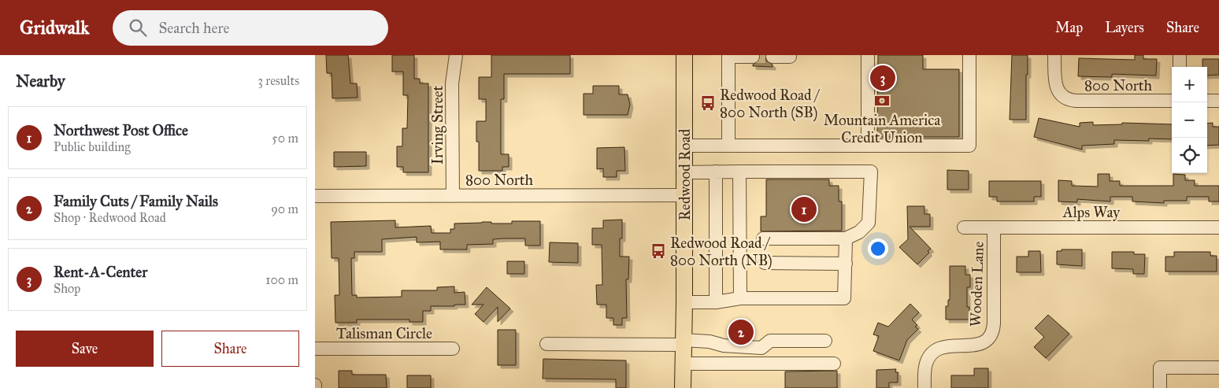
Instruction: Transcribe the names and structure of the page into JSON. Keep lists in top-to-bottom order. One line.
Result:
{"streets":{"main road":["Redwood Road"],"street":["800 North","Irving Street","Alps Way","Wooden Lane","Talisman Circle"]},"crossings":[["800 North","Irving Street"],["800 North","Redwood Road"],["Alps Way","Wooden Lane"]],"places":{"bank":["Mountain America Credit Union"],"bus stop":["Redwood Road / 800 North (SB)","Redwood Road / 800 North (NB)"]},"page":{"header":"Gridwalk","search":"Search here","nav":["Map","Layers","Share"],"heading":["Nearby","3 results"],"pins":["3","1","2"],"map_buttons":["+","−"],"list":[{"mark":"1","name":"Northwest Post Office","note":"Public building","value":"50 m"},{"mark":"2","name":"Family Cuts / Family Nails","note":"Shop · Redwood Road","value":"90 m"},{"mark":"3","name":"Rent-A-Center","note":"Shop","value":"100 m"}],"buttons":["Save","Share"]}}
